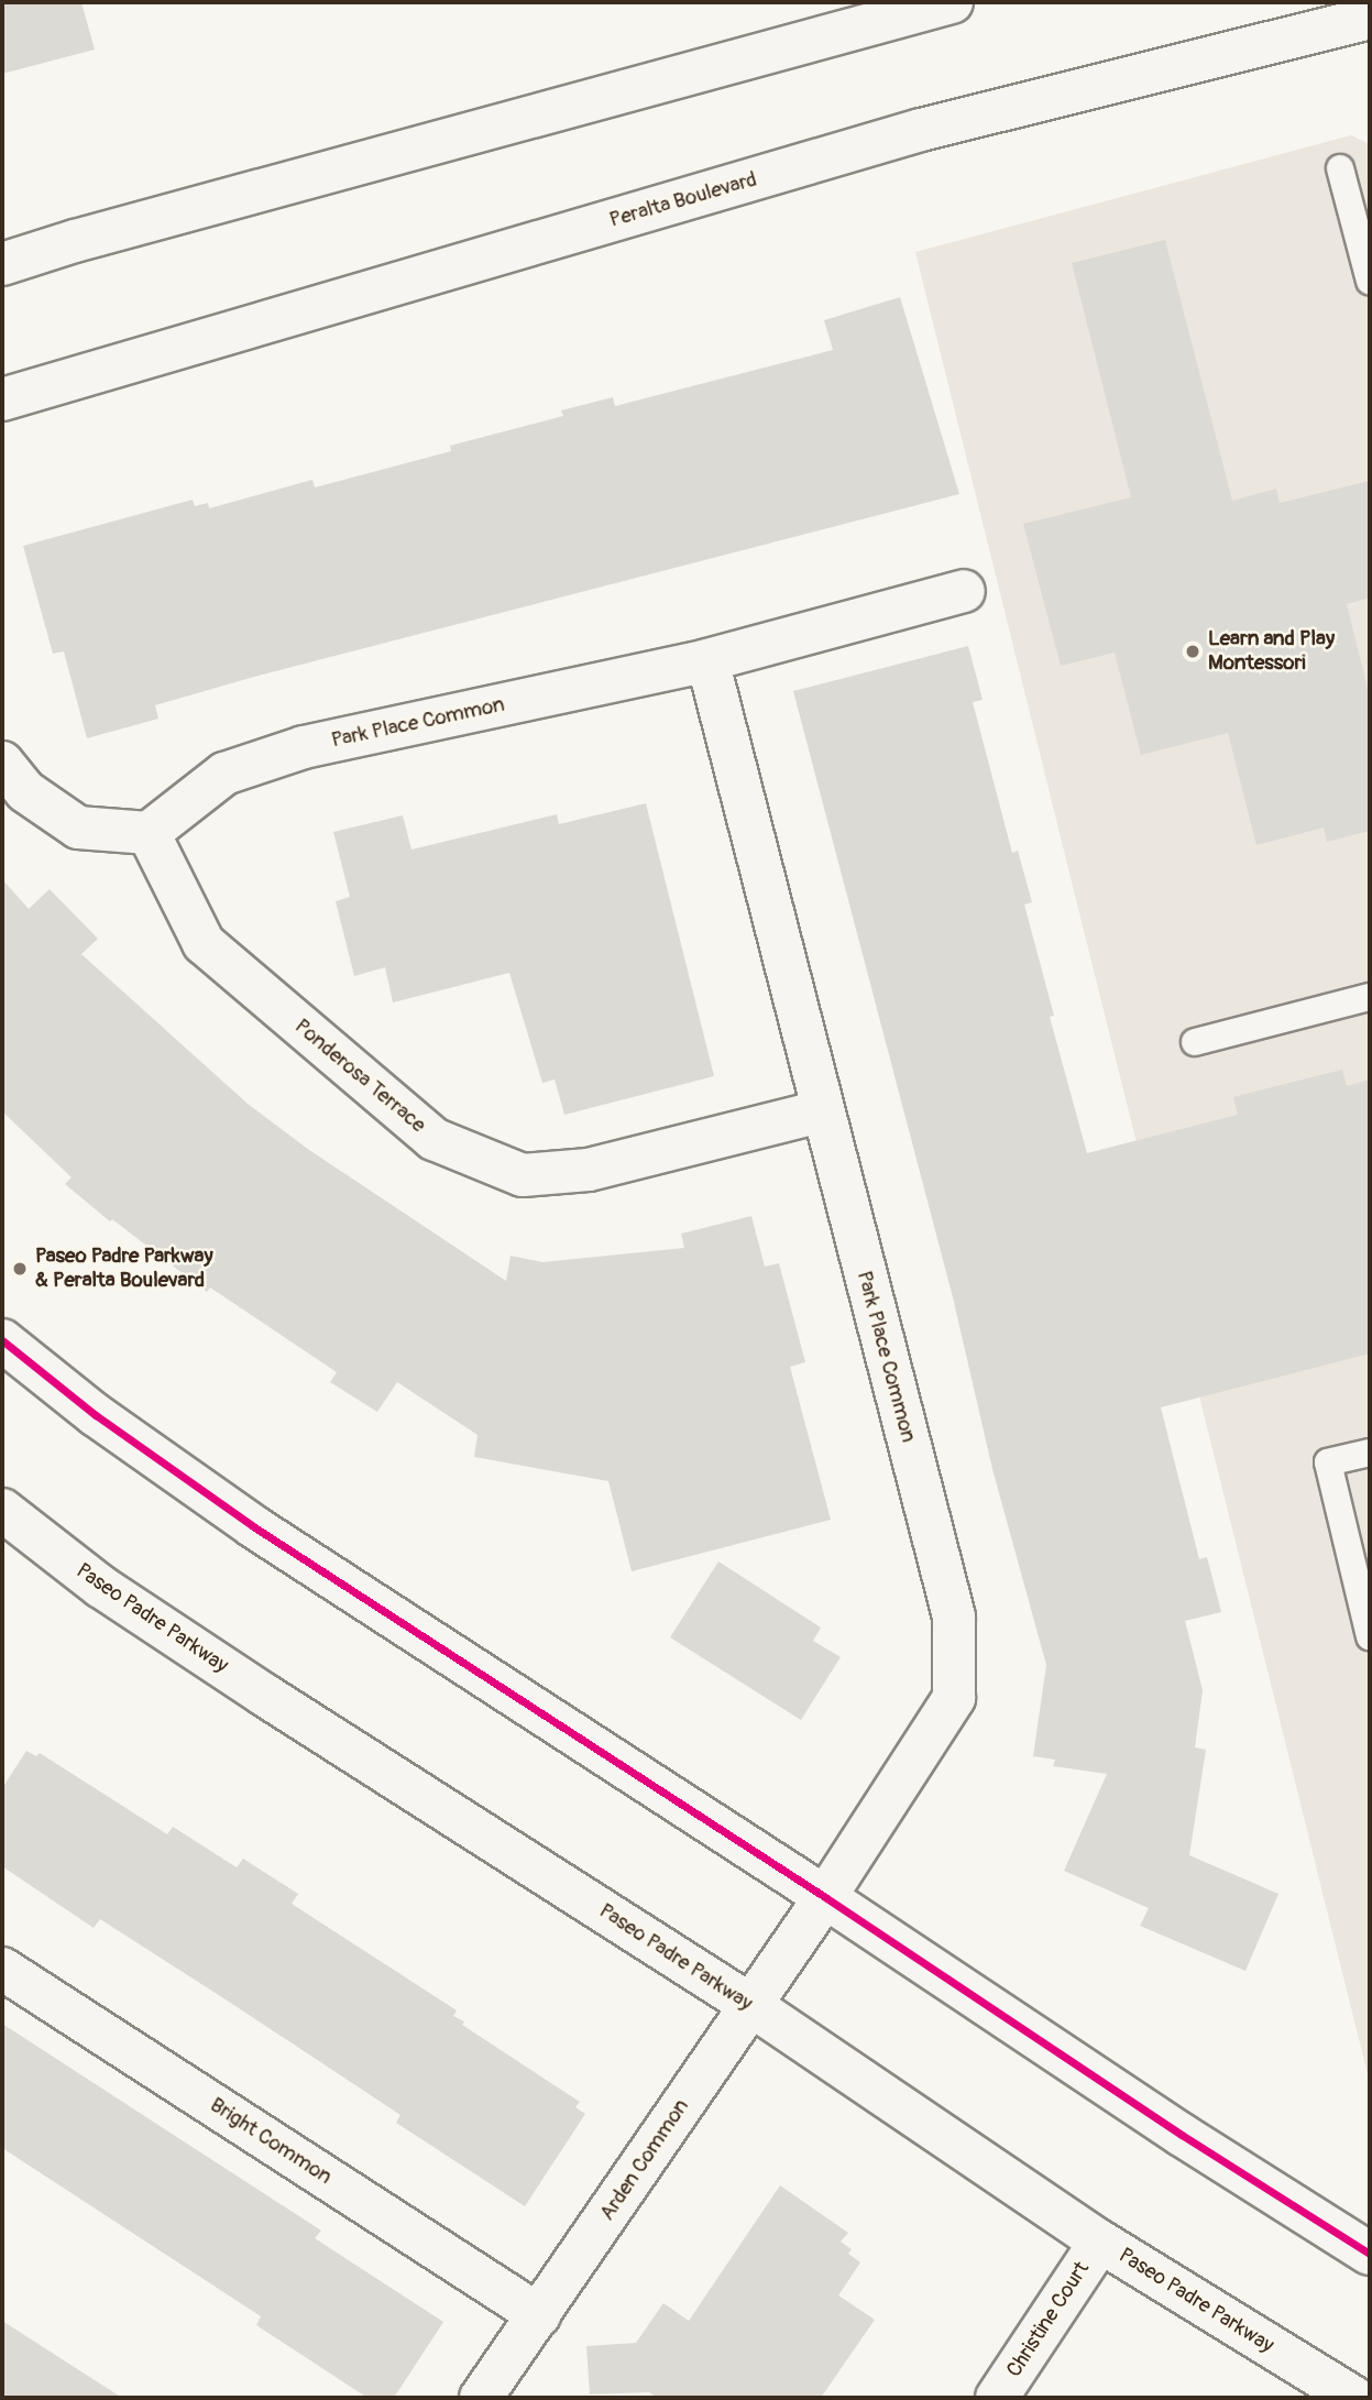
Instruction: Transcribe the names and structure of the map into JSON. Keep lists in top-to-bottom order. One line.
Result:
{"streets":{"main road":["Peralta Boulevard","Park Place Common","Ponderosa Terrace","Paseo Padre Parkway","Bright Common","Arden Common","Christine Court"]},"crossings":[["Park Place Common","Ponderosa Terrace"],["Park Place Common","Paseo Padre Parkway"],["Park Place Common","Arden Common"],["Paseo Padre Parkway","Arden Common"],["Paseo Padre Parkway","Christine Court"],["Bright Common","Arden Common"]],"places":["Learn and Play Montessori","Paseo Padre Parkway & Peralta Boulevard"]}
